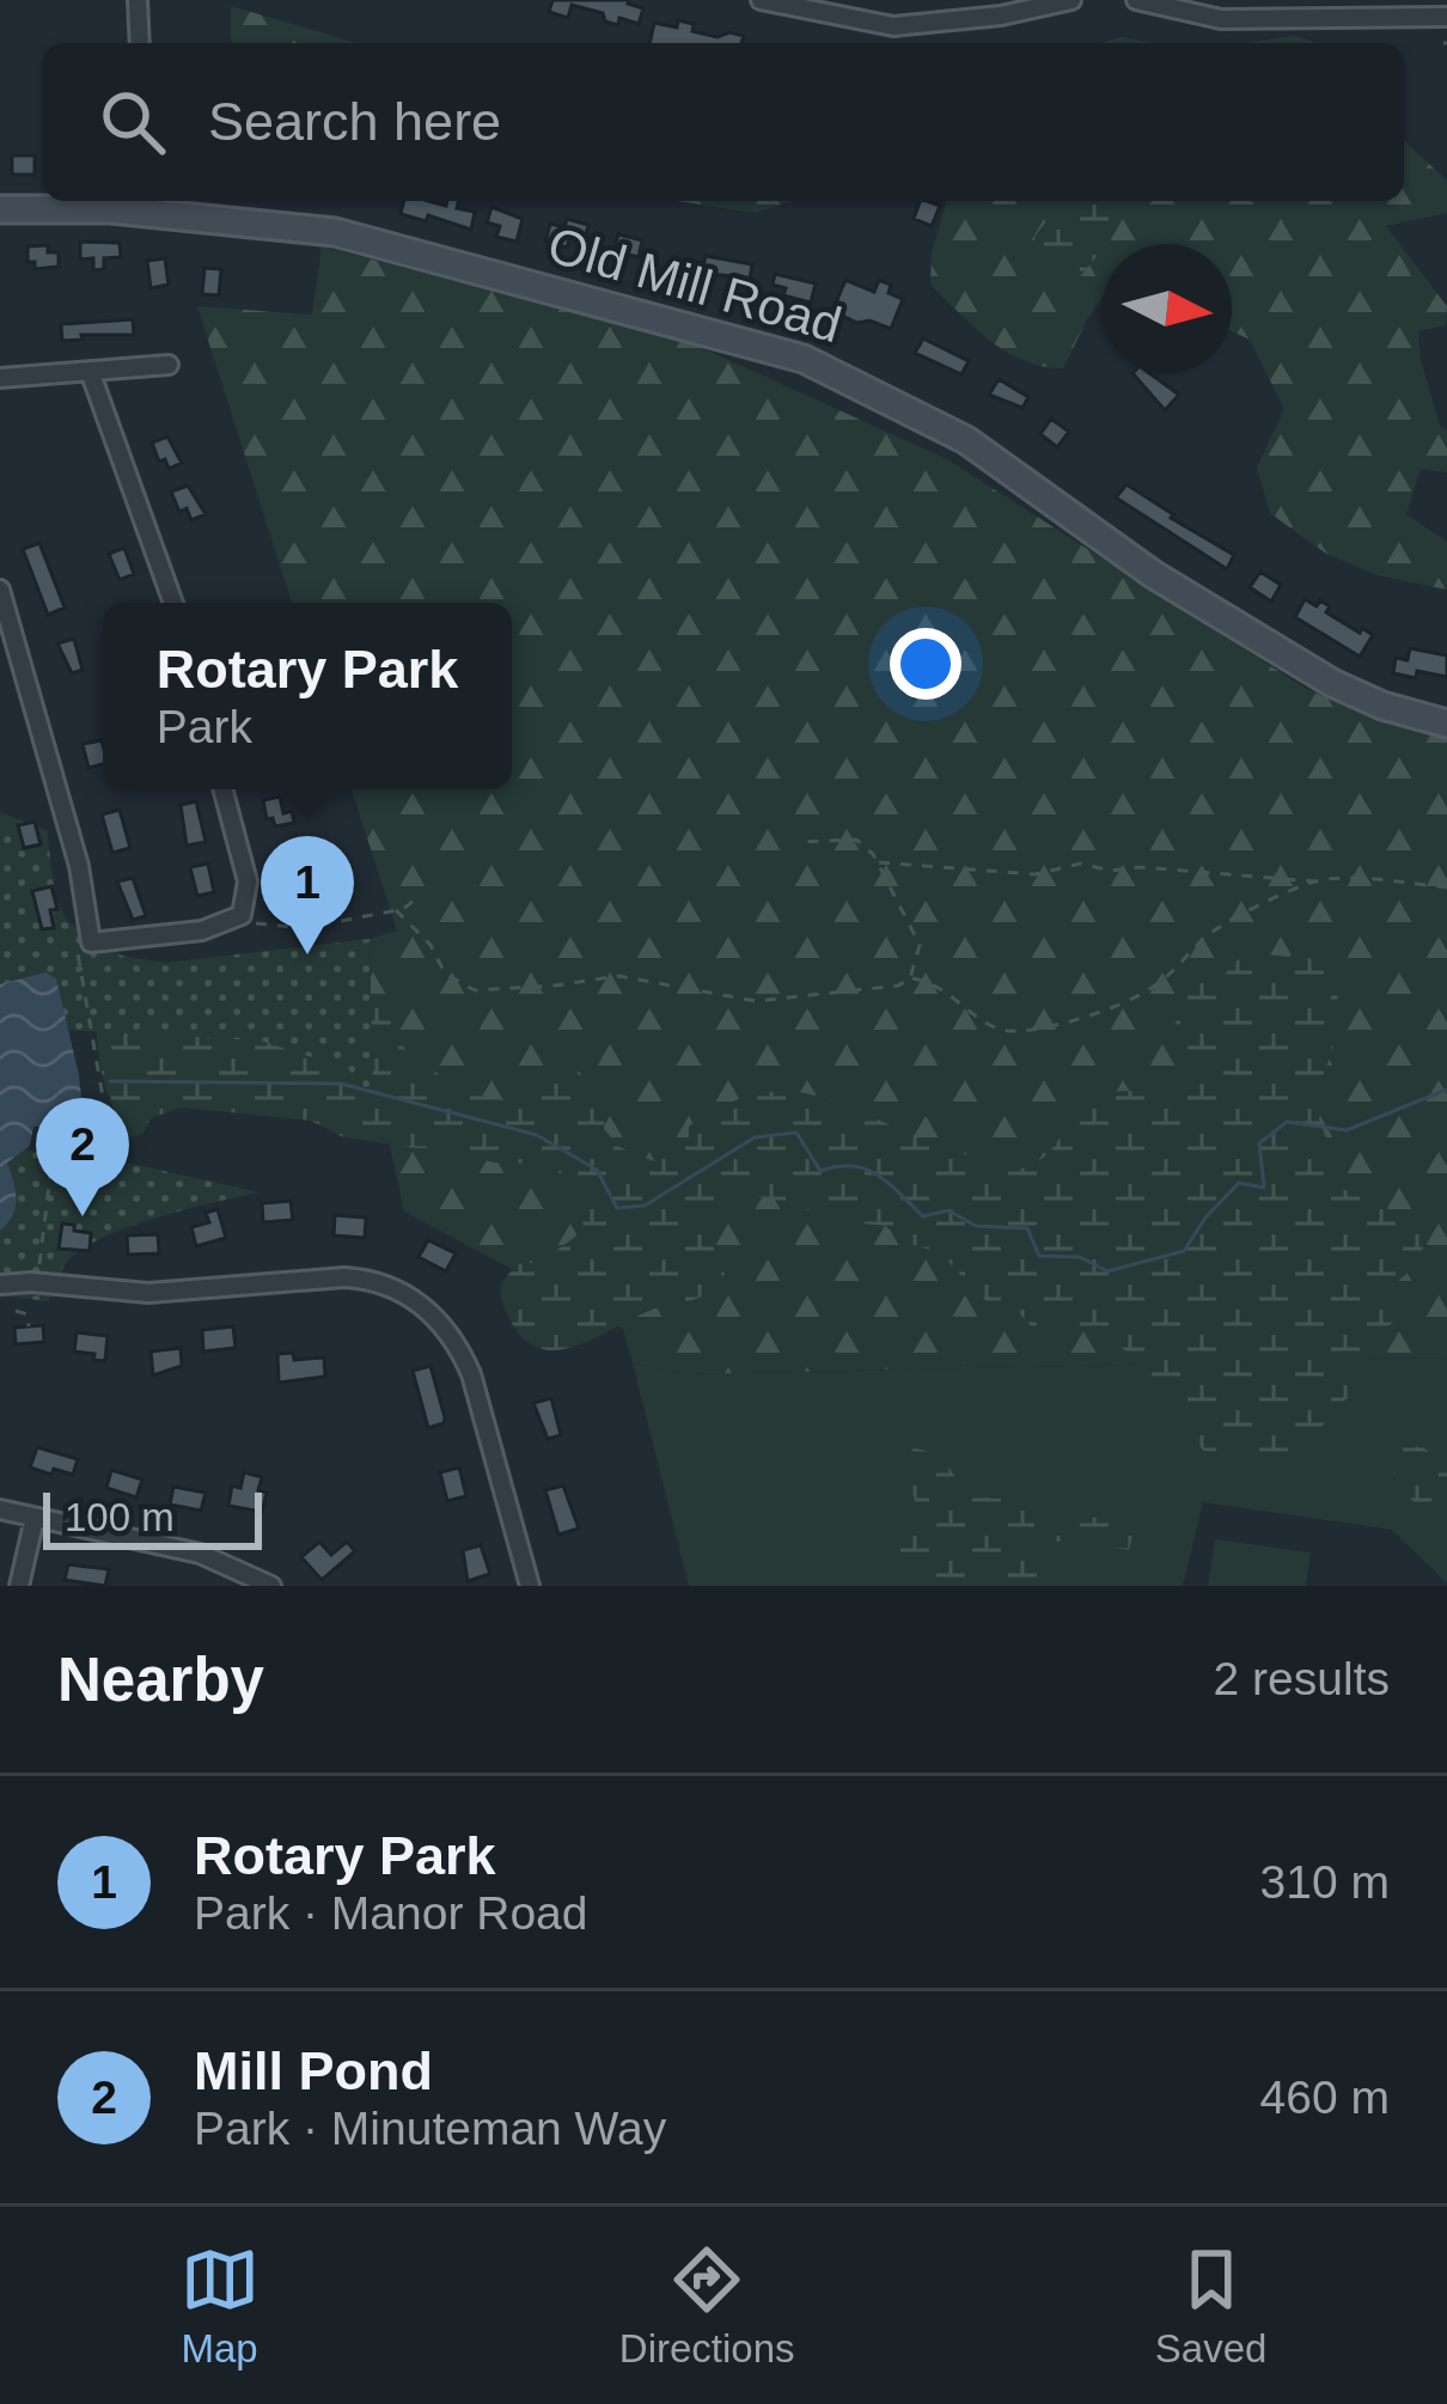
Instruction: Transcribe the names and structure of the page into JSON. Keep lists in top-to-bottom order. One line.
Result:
{"streets":{"main road":["Old Mill Road"]},"scale_bar":"100 m","north":"right","page":{"search":"Search here","popup":["Rotary Park","Park"],"pins":["1","2"],"scale":"100 m","heading":["Nearby","2 results"],"list":[{"mark":"1","name":"Rotary Park","note":"Park · Manor Road","value":"310 m"},{"mark":"2","name":"Mill Pond","note":"Park · Minuteman Way","value":"460 m"}],"nav":["Map","Directions","Saved"]}}
